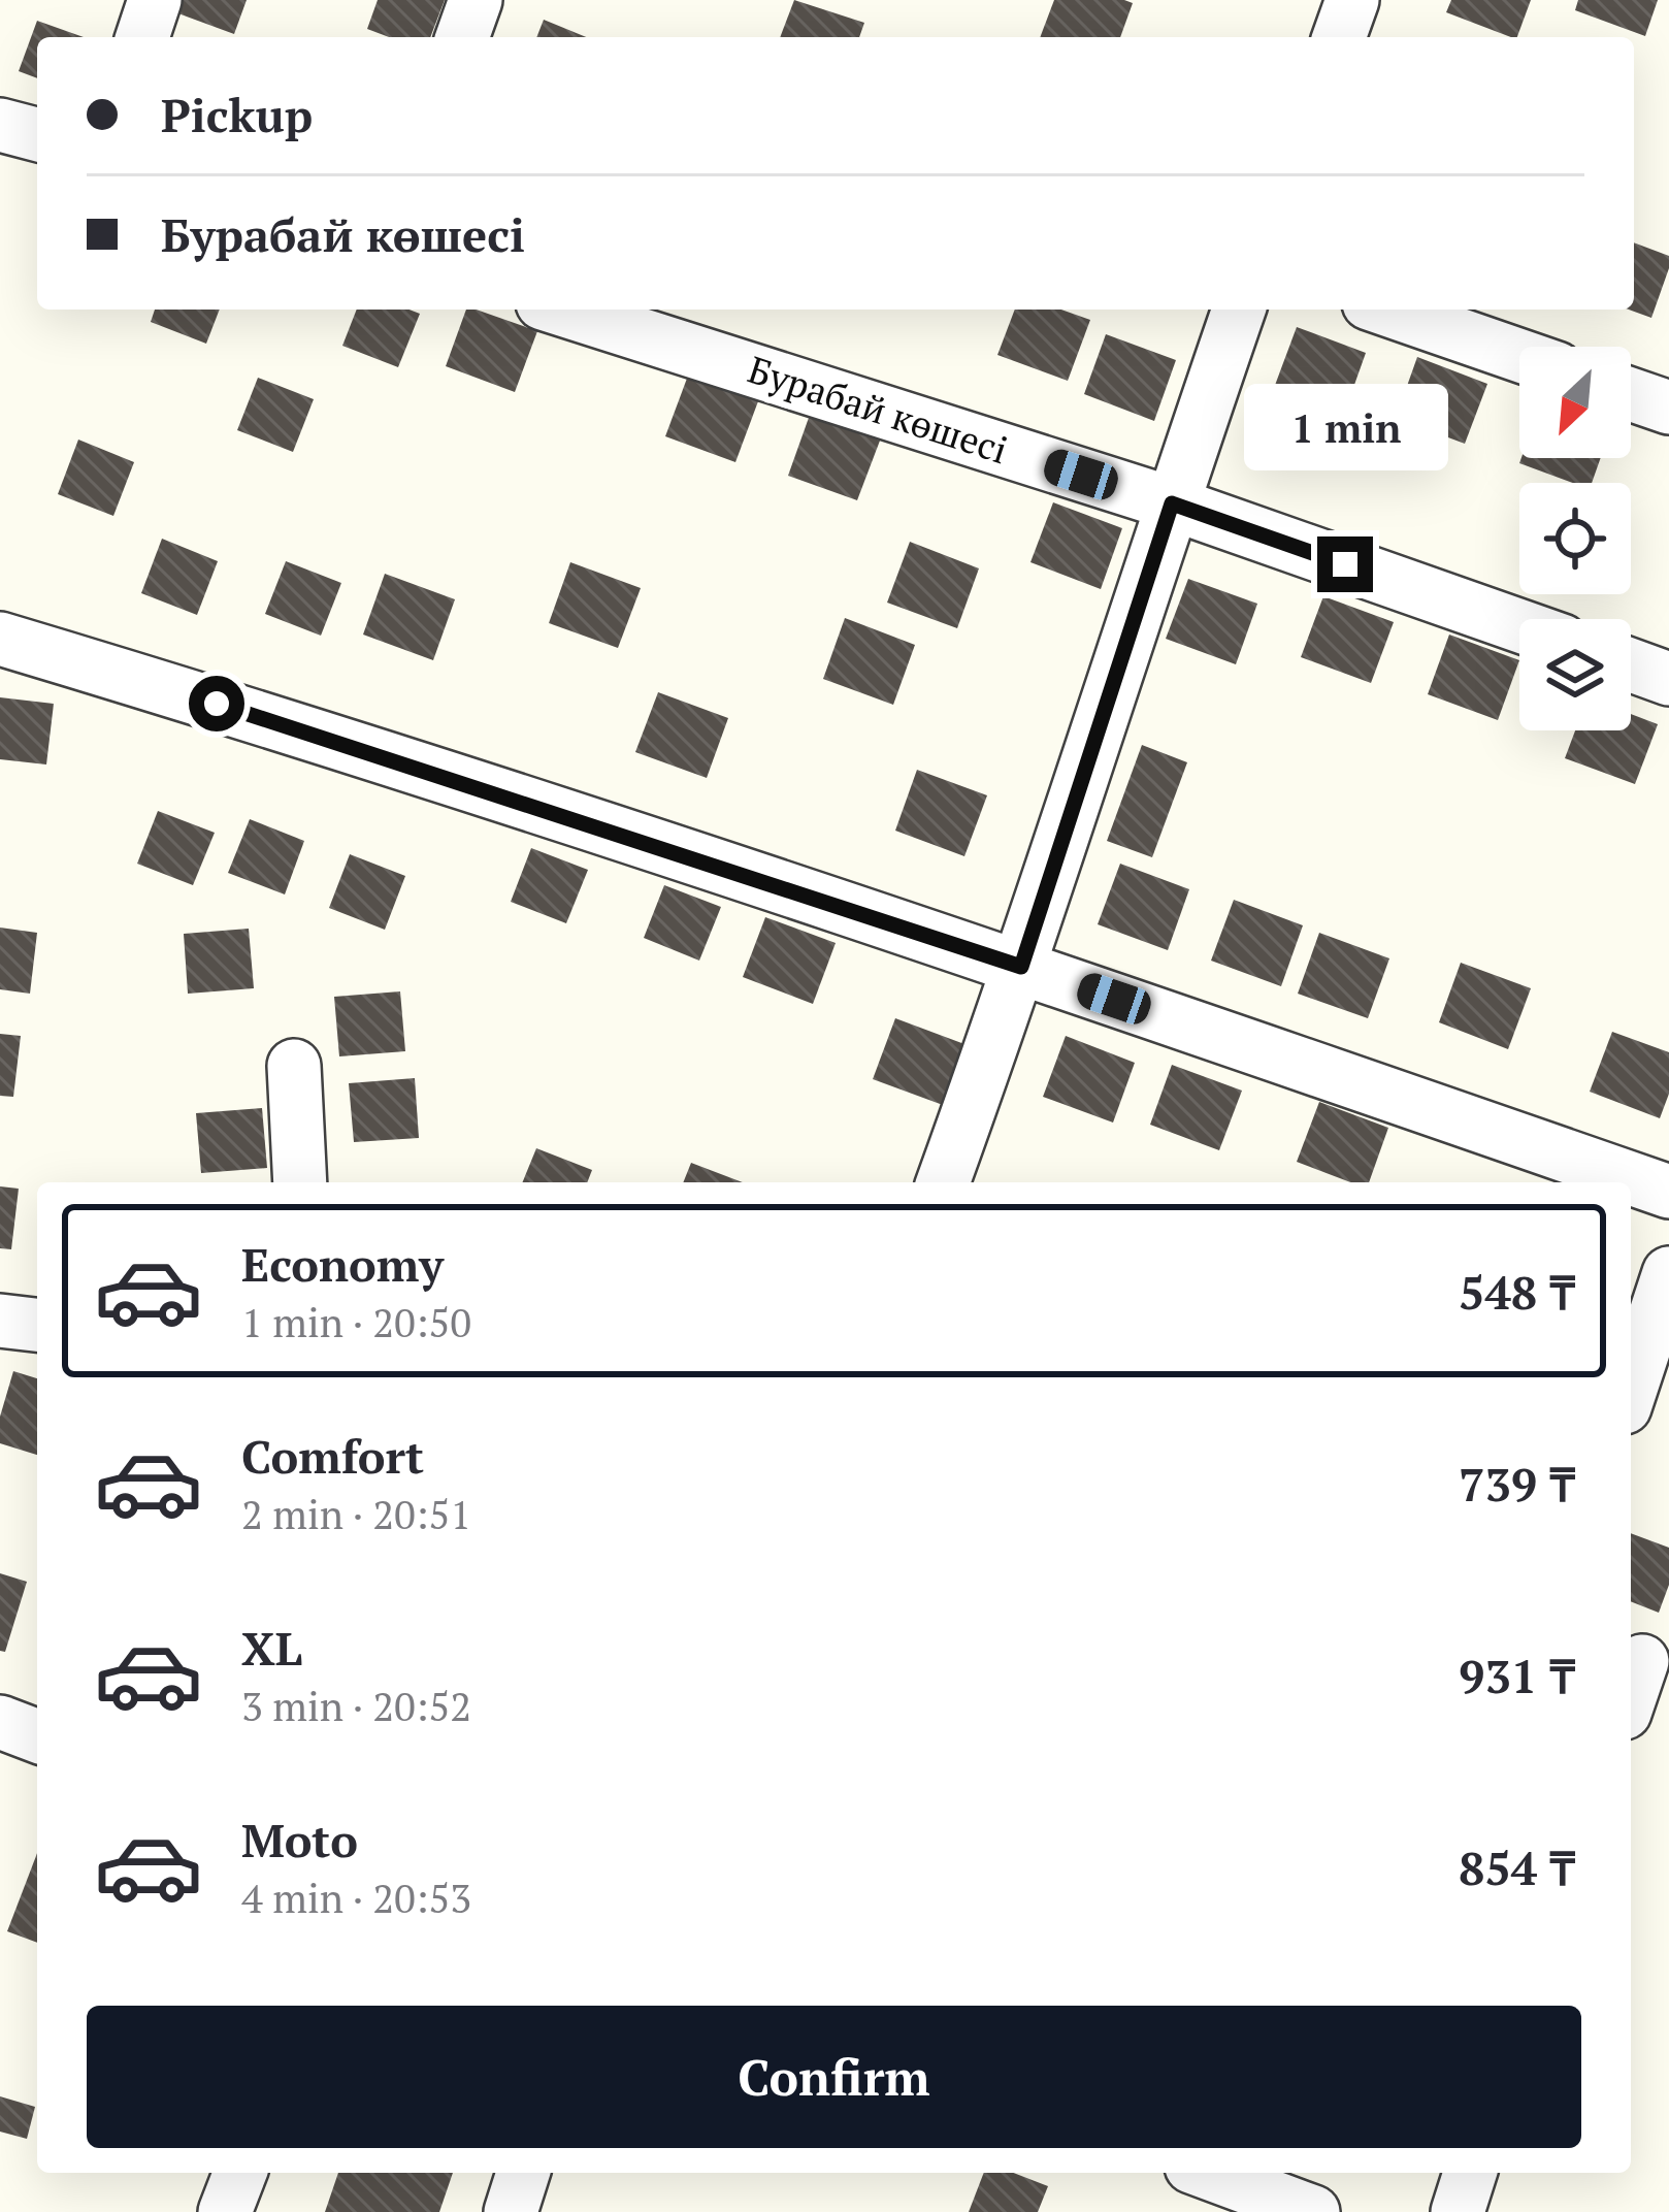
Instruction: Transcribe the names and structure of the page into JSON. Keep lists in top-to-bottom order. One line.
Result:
{"streets":{"street":["Бурабай көшесі"]},"north":"bottom left","page":{"banner":["Pickup","Бурабай көшесі"],"bubble":"1 min","list":[{"name":"Economy","note":"1 min · 20:50","value":"548 ₸"},{"name":"Comfort","note":"2 min · 20:51","value":"739 ₸"},{"name":"XL","note":"3 min · 20:52","value":"931 ₸"},{"name":"Moto","note":"4 min · 20:53","value":"854 ₸"}],"buttons":"Confirm"}}
